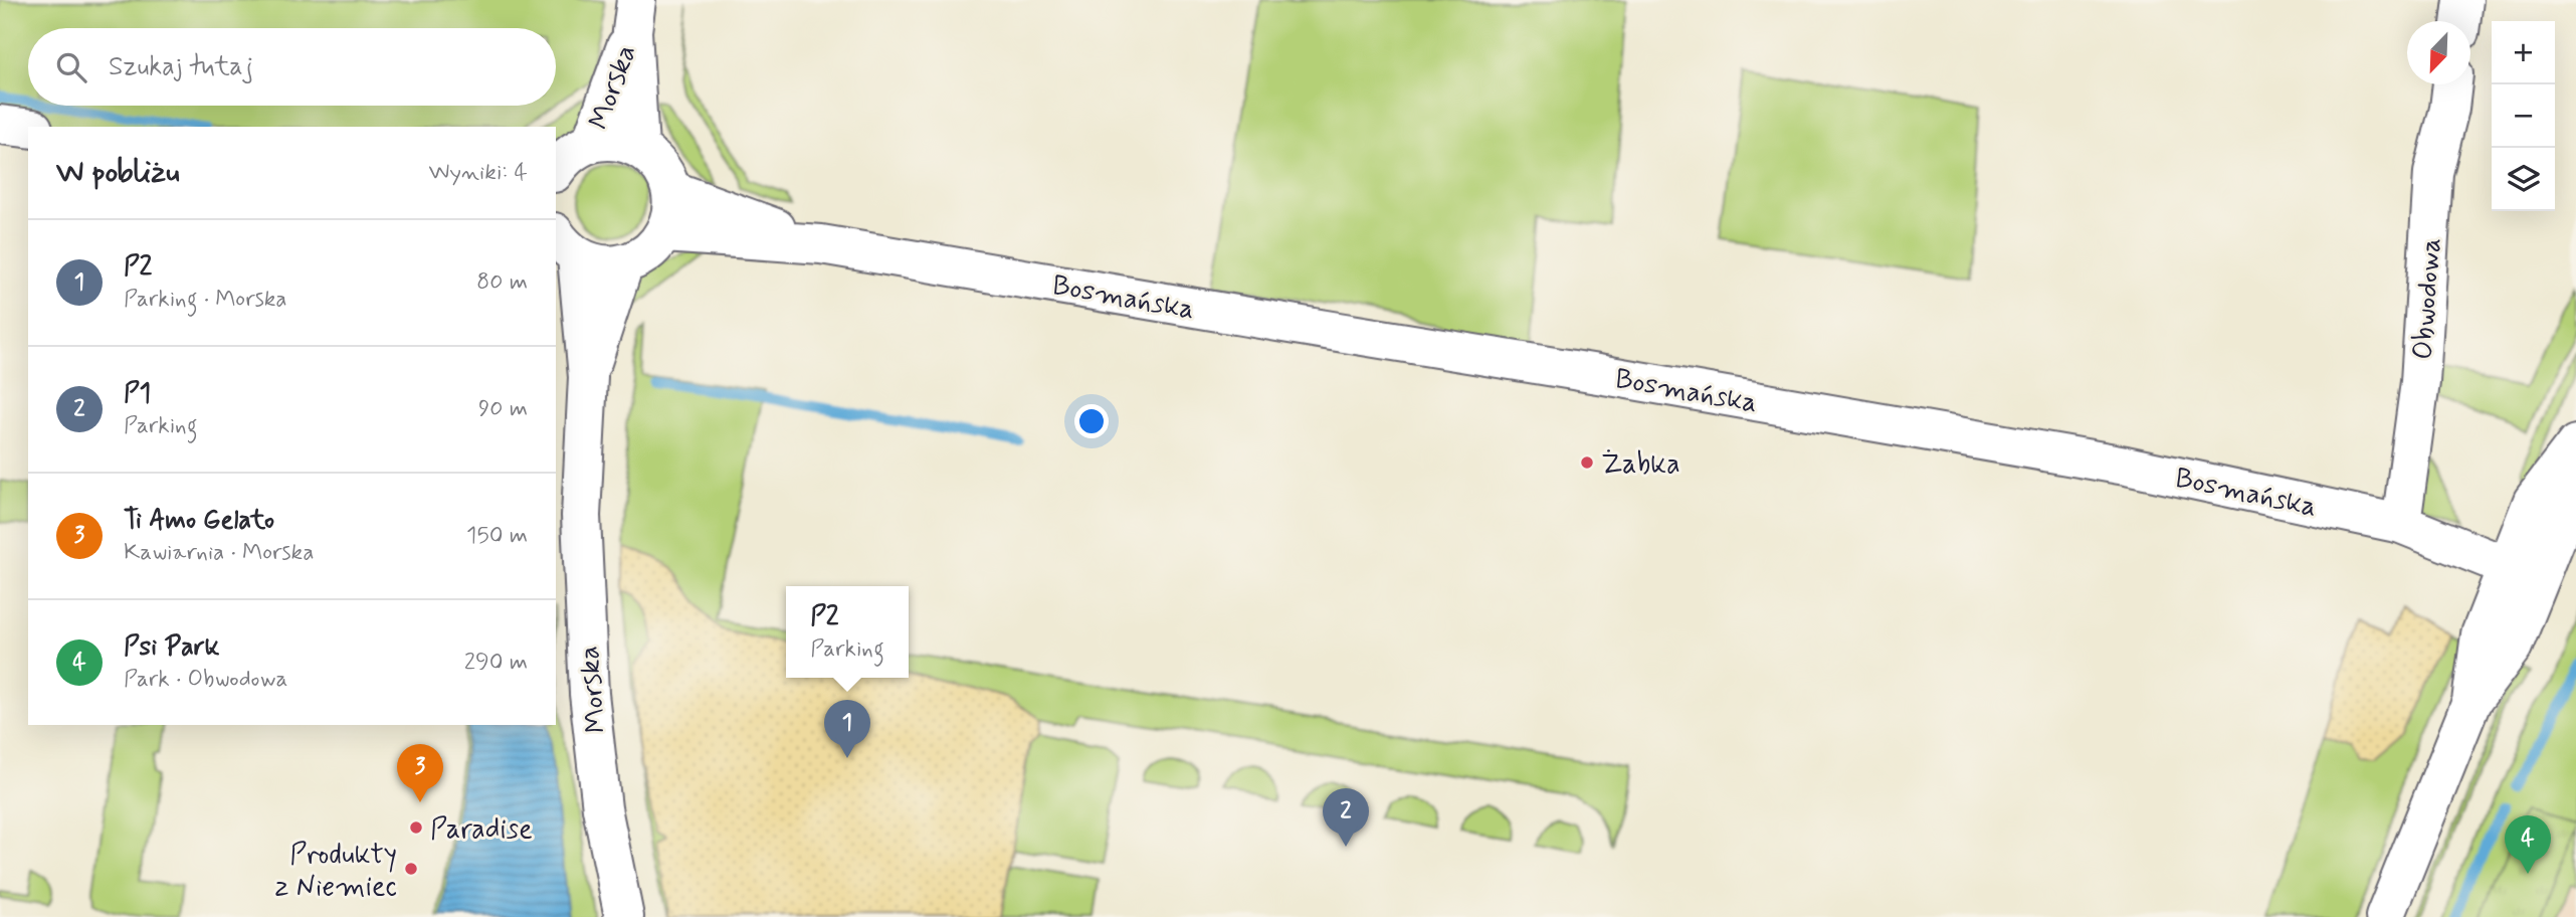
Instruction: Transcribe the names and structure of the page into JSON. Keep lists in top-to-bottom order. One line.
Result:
{"streets":{"street":["Morska","Bosmańska","Obwodowa"]},"crossings":[["Morska","Bosmańska"],["Bosmańska","Obwodowa"]],"places":["Żabka","Paradise","Produkty z Niemiec"],"north":"bottom left","page":{"map_buttons":["+","−"],"search":"Szukaj tutaj","heading":["W pobliżu","Wyniki: 4"],"list":[{"mark":"1","name":"P2","note":"Parking · Morska","value":"80 m"},{"mark":"2","name":"P1","note":"Parking","value":"90 m"},{"mark":"3","name":"Ti Amo Gelato","note":"Kawiarnia · Morska","value":"150 m"},{"mark":"4","name":"Psi Park","note":"Park · Obwodowa","value":"290 m"}],"popup":["P2","Parking"],"pins":["1","3","2","4"]}}
